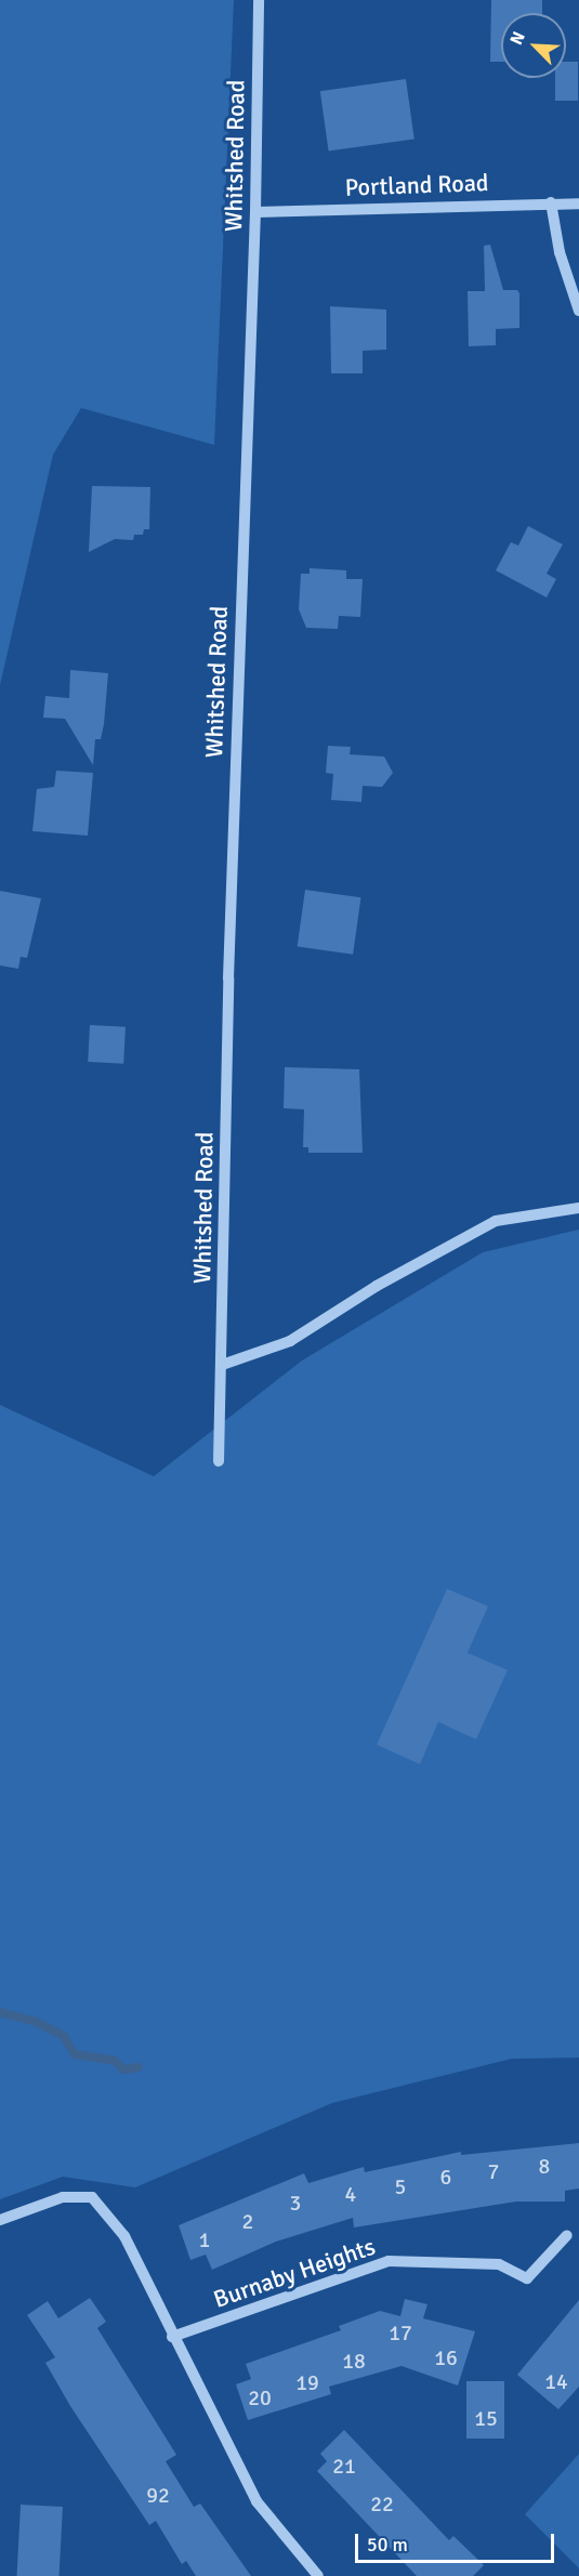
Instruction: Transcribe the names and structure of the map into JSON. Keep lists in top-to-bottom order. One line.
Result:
{"streets":{"street":["Whitshed Road","Portland Road","Burnaby Heights"]},"crossings":[["Whitshed Road","Portland Road"]],"house_numbers":["8","7","6","5","4","3","2","1","17","16","18","14","19","20","15","21","92","22"],"scale_bar":"50 m","north":"top left"}
